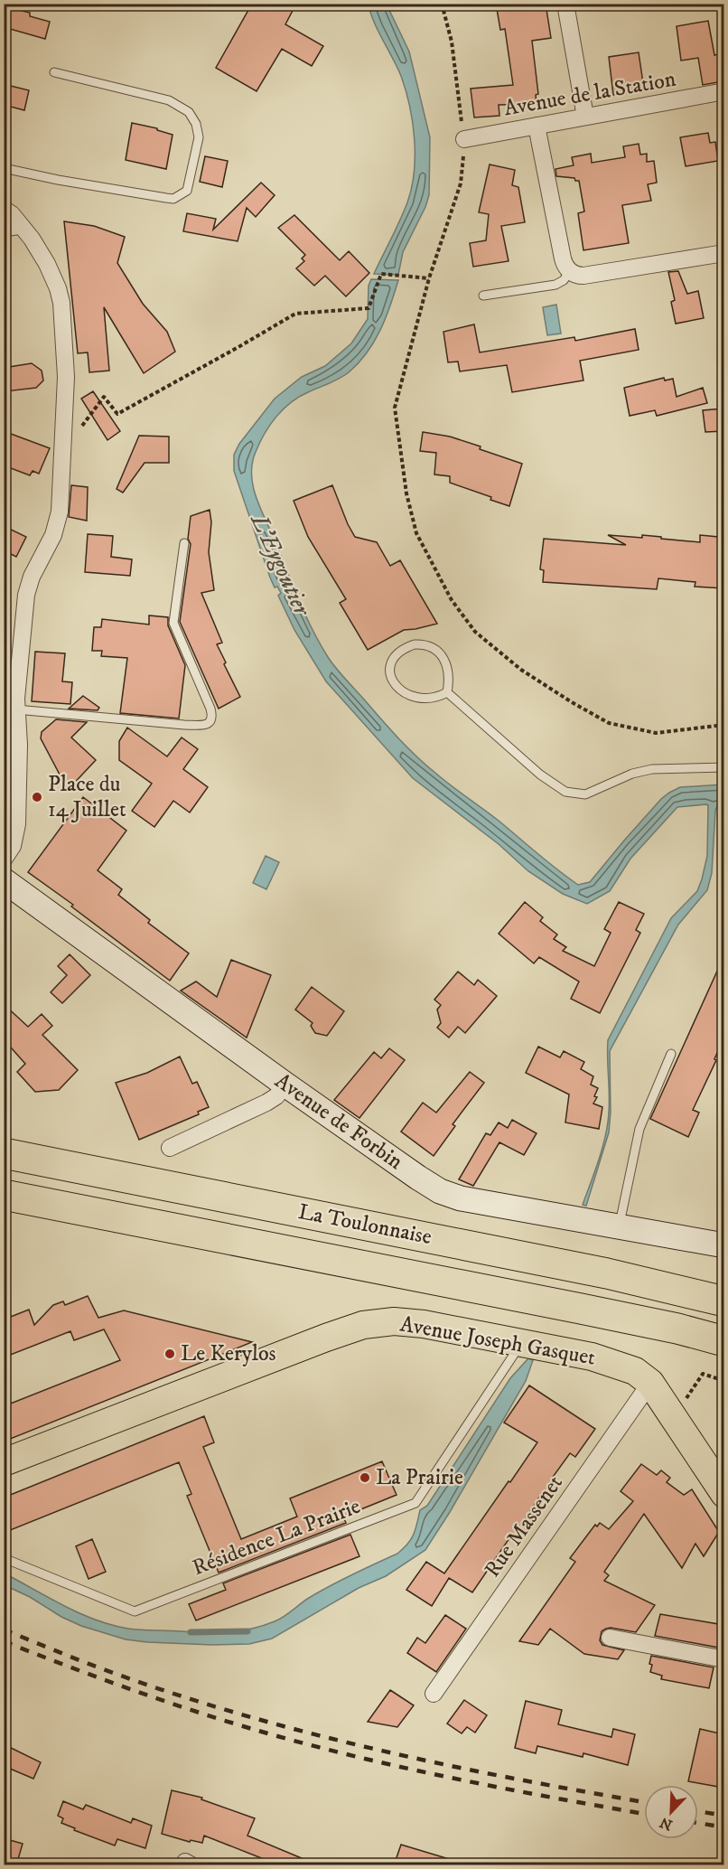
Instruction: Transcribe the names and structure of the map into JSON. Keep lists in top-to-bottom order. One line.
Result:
{"streets":{"highway":["La Toulonnaise"],"main road":["Avenue Joseph Gasquet"],"street":["Avenue de la Station","Avenue de Forbin","Rue Massenet"],"lane":["Résidence La Prairie"]},"crossings":[["Avenue Joseph Gasquet","Rue Massenet"],["Avenue Joseph Gasquet","Résidence La Prairie"]],"water":["L'Eygoutier"],"places":["Place du 14 Juillet","Le Kerylos","La Prairie"],"north":"bottom left"}
